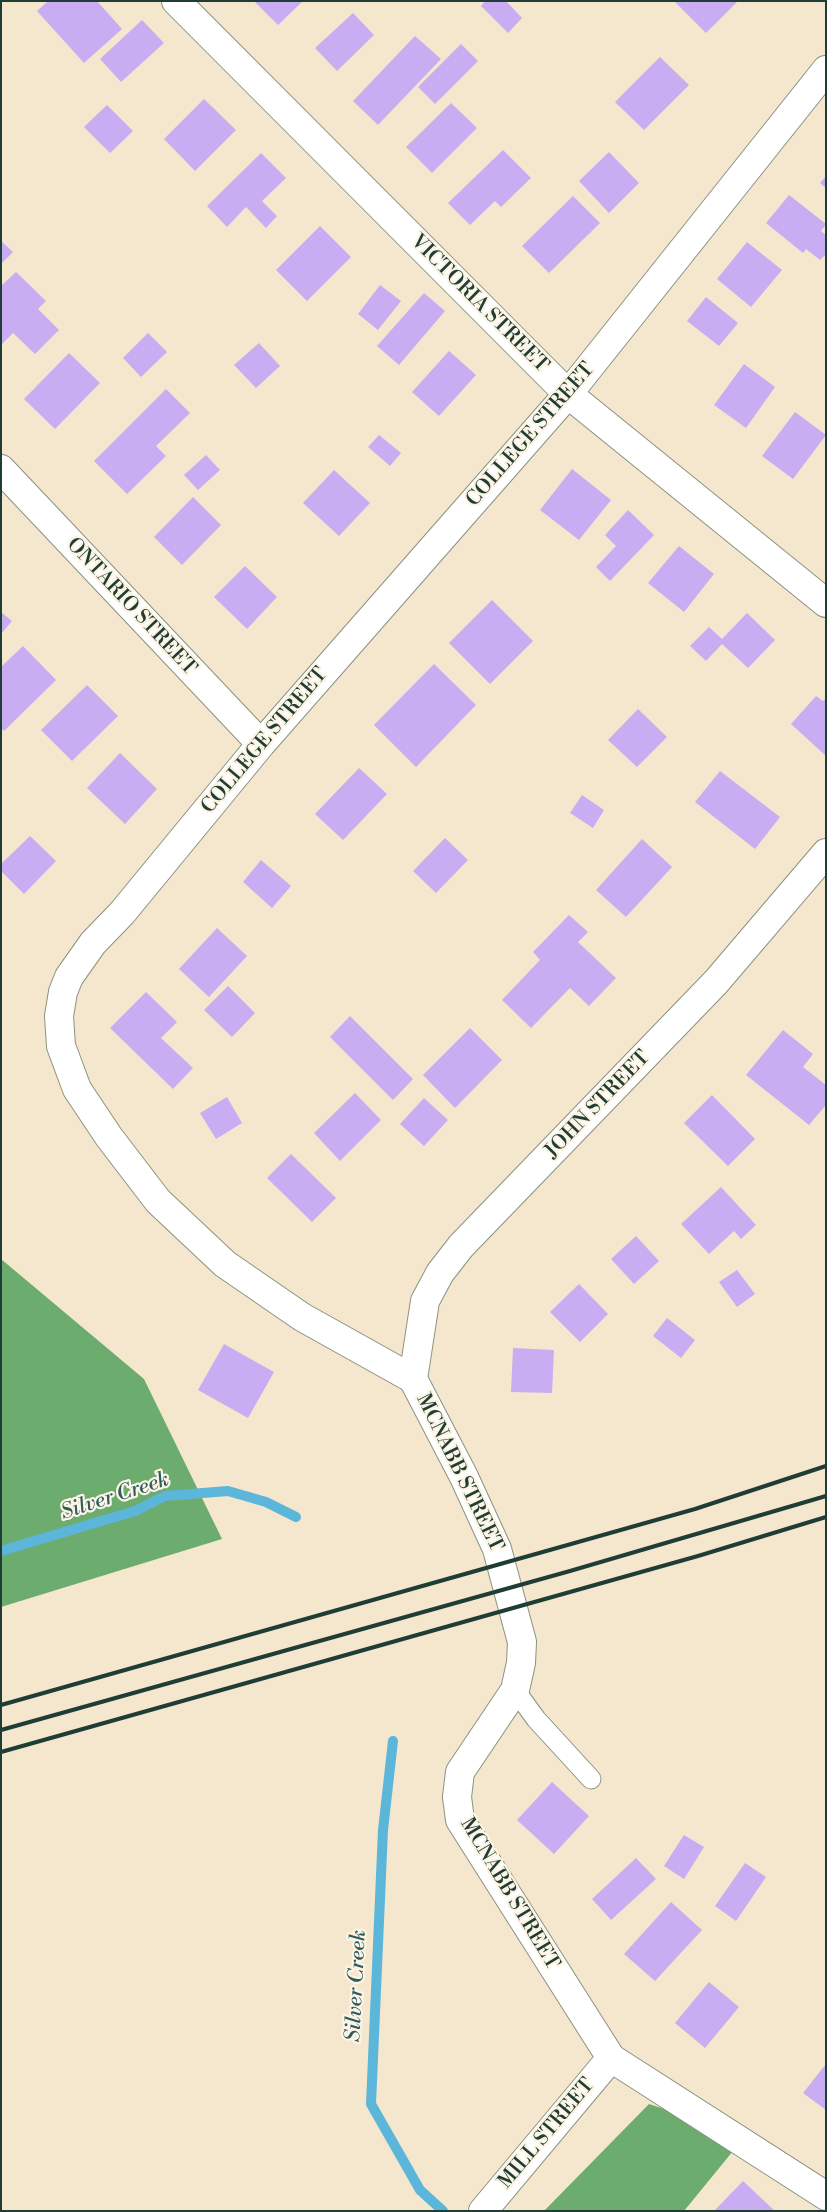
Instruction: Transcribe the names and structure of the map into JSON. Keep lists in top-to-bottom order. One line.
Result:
{"streets":{"street":["VICTORIA STREET","COLLEGE STREET","ONTARIO STREET","JOHN STREET","MCNABB STREET","MILL STREET"]},"crossings":[["VICTORIA STREET","COLLEGE STREET"],["COLLEGE STREET","ONTARIO STREET"],["COLLEGE STREET","JOHN STREET"],["COLLEGE STREET","MCNABB STREET"],["JOHN STREET","MCNABB STREET"],["MCNABB STREET","MILL STREET"]],"water":["Silver Creek"]}
